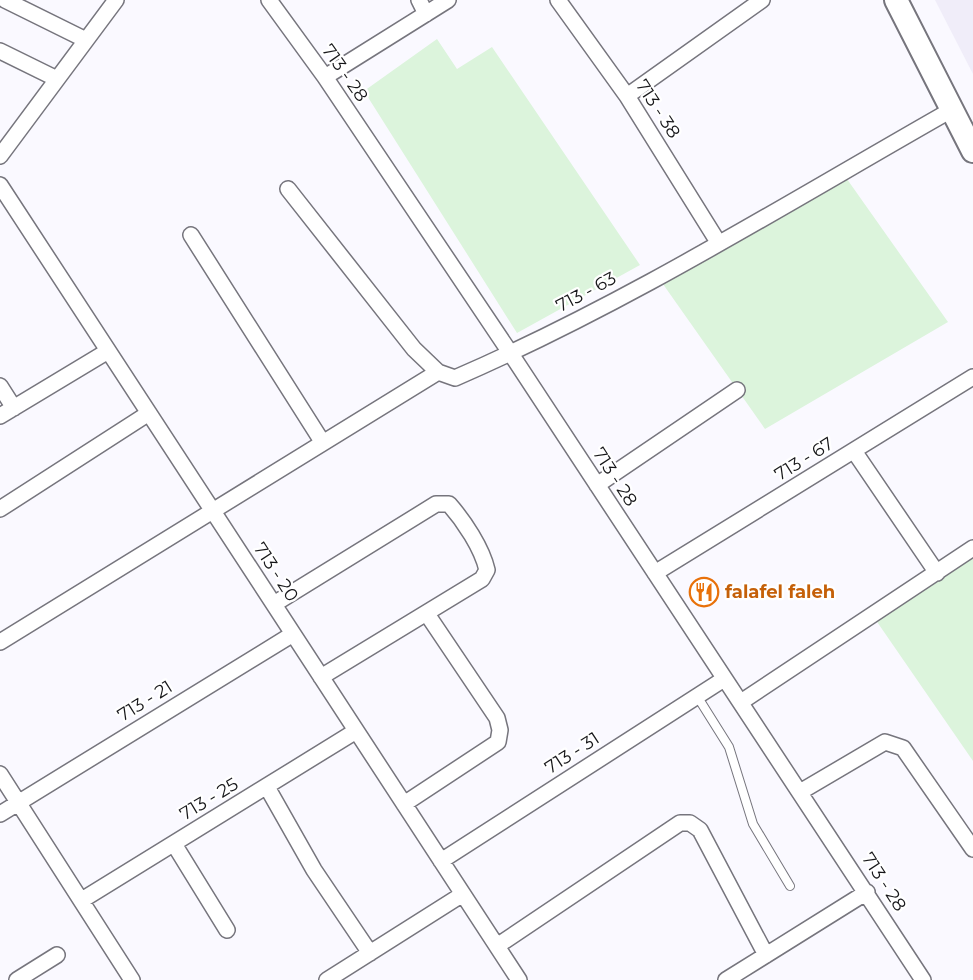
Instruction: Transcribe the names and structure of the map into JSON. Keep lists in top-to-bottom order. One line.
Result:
{"streets":{"street":["713 - 28","713 - 38","713 - 63","713 - 67","713 - 20","713 - 21","713 - 31","713 - 25"]},"crossings":[["713 - 28","713 - 63"],["713 - 28","713 - 67"],["713 - 28","713 - 31"],["713 - 38","713 - 63"],["713 - 20","713 - 21"],["713 - 20","713 - 31"],["713 - 20","713 - 25"]],"places":{"restaurant":["falafel faleh"]}}
